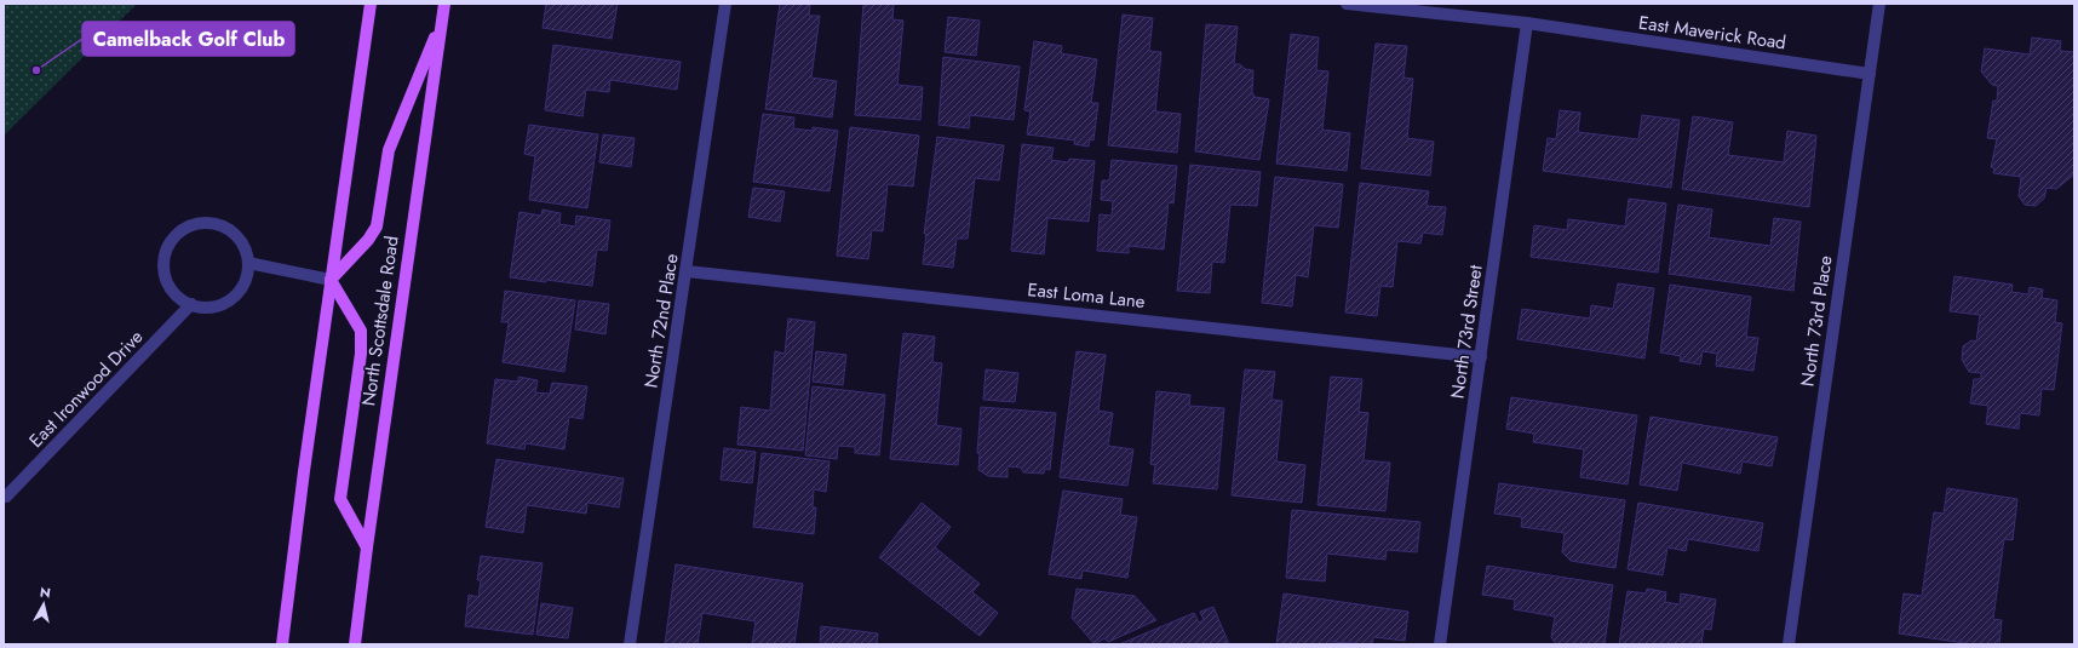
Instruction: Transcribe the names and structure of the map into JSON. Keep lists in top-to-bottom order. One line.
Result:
{"streets":{"main road":["North Scottsdale Road"],"street":["East Maverick Road","East Loma Lane","North 72nd Place","North 73rd Place","North 73rd Street","East Ironwood Drive"]},"crossings":[["East Maverick Road","North 73rd Place"],["East Maverick Road","North 73rd Street"],["East Loma Lane","North 72nd Place"],["East Loma Lane","North 73rd Street"]],"places":["Camelback Golf Club"],"north":"top"}
